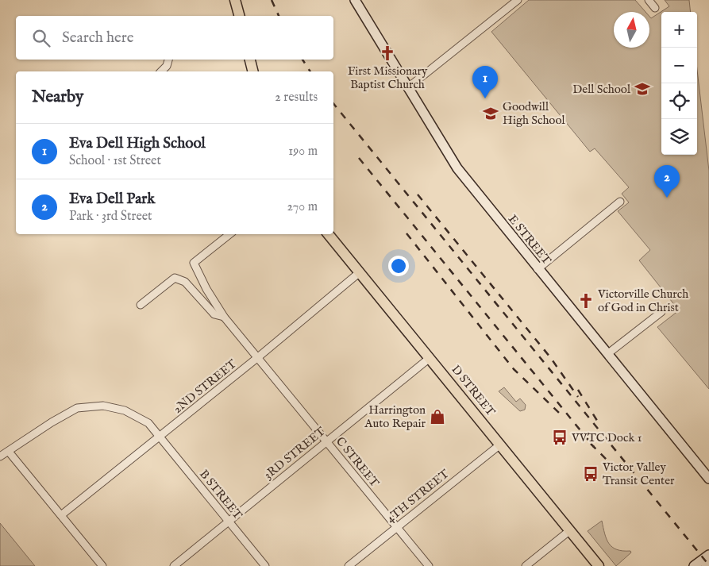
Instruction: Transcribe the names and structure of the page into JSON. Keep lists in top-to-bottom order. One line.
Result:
{"streets":{"main road":["D STREET"],"street":["E STREET","2ND STREET","3RD STREET","C STREET","B STREET","4TH STREET"]},"crossings":[["2ND STREET","D STREET"],["2ND STREET","C STREET"],["2ND STREET","B STREET"],["D STREET","3RD STREET"],["D STREET","4TH STREET"],["3RD STREET","C STREET"],["3RD STREET","B STREET"],["C STREET","4TH STREET"]],"places":{"church":["First Missionary Baptist Church","Victorville Church of God in Christ"],"school or university":["Dell School","Goodwill High School"],"shop":["Harrington Auto Repair"],"bus stop":["VVTC Dock 1","Victor Valley Transit Center"]},"north":"top","page":{"map_buttons":["+","−"],"search":"Search here","pins":["1","2"],"heading":["Nearby","2 results"],"list":[{"mark":"1","name":"Eva Dell High School","note":"School · 1st Street","value":"190 m"},{"mark":"2","name":"Eva Dell Park","note":"Park · 3rd Street","value":"270 m"}]}}
